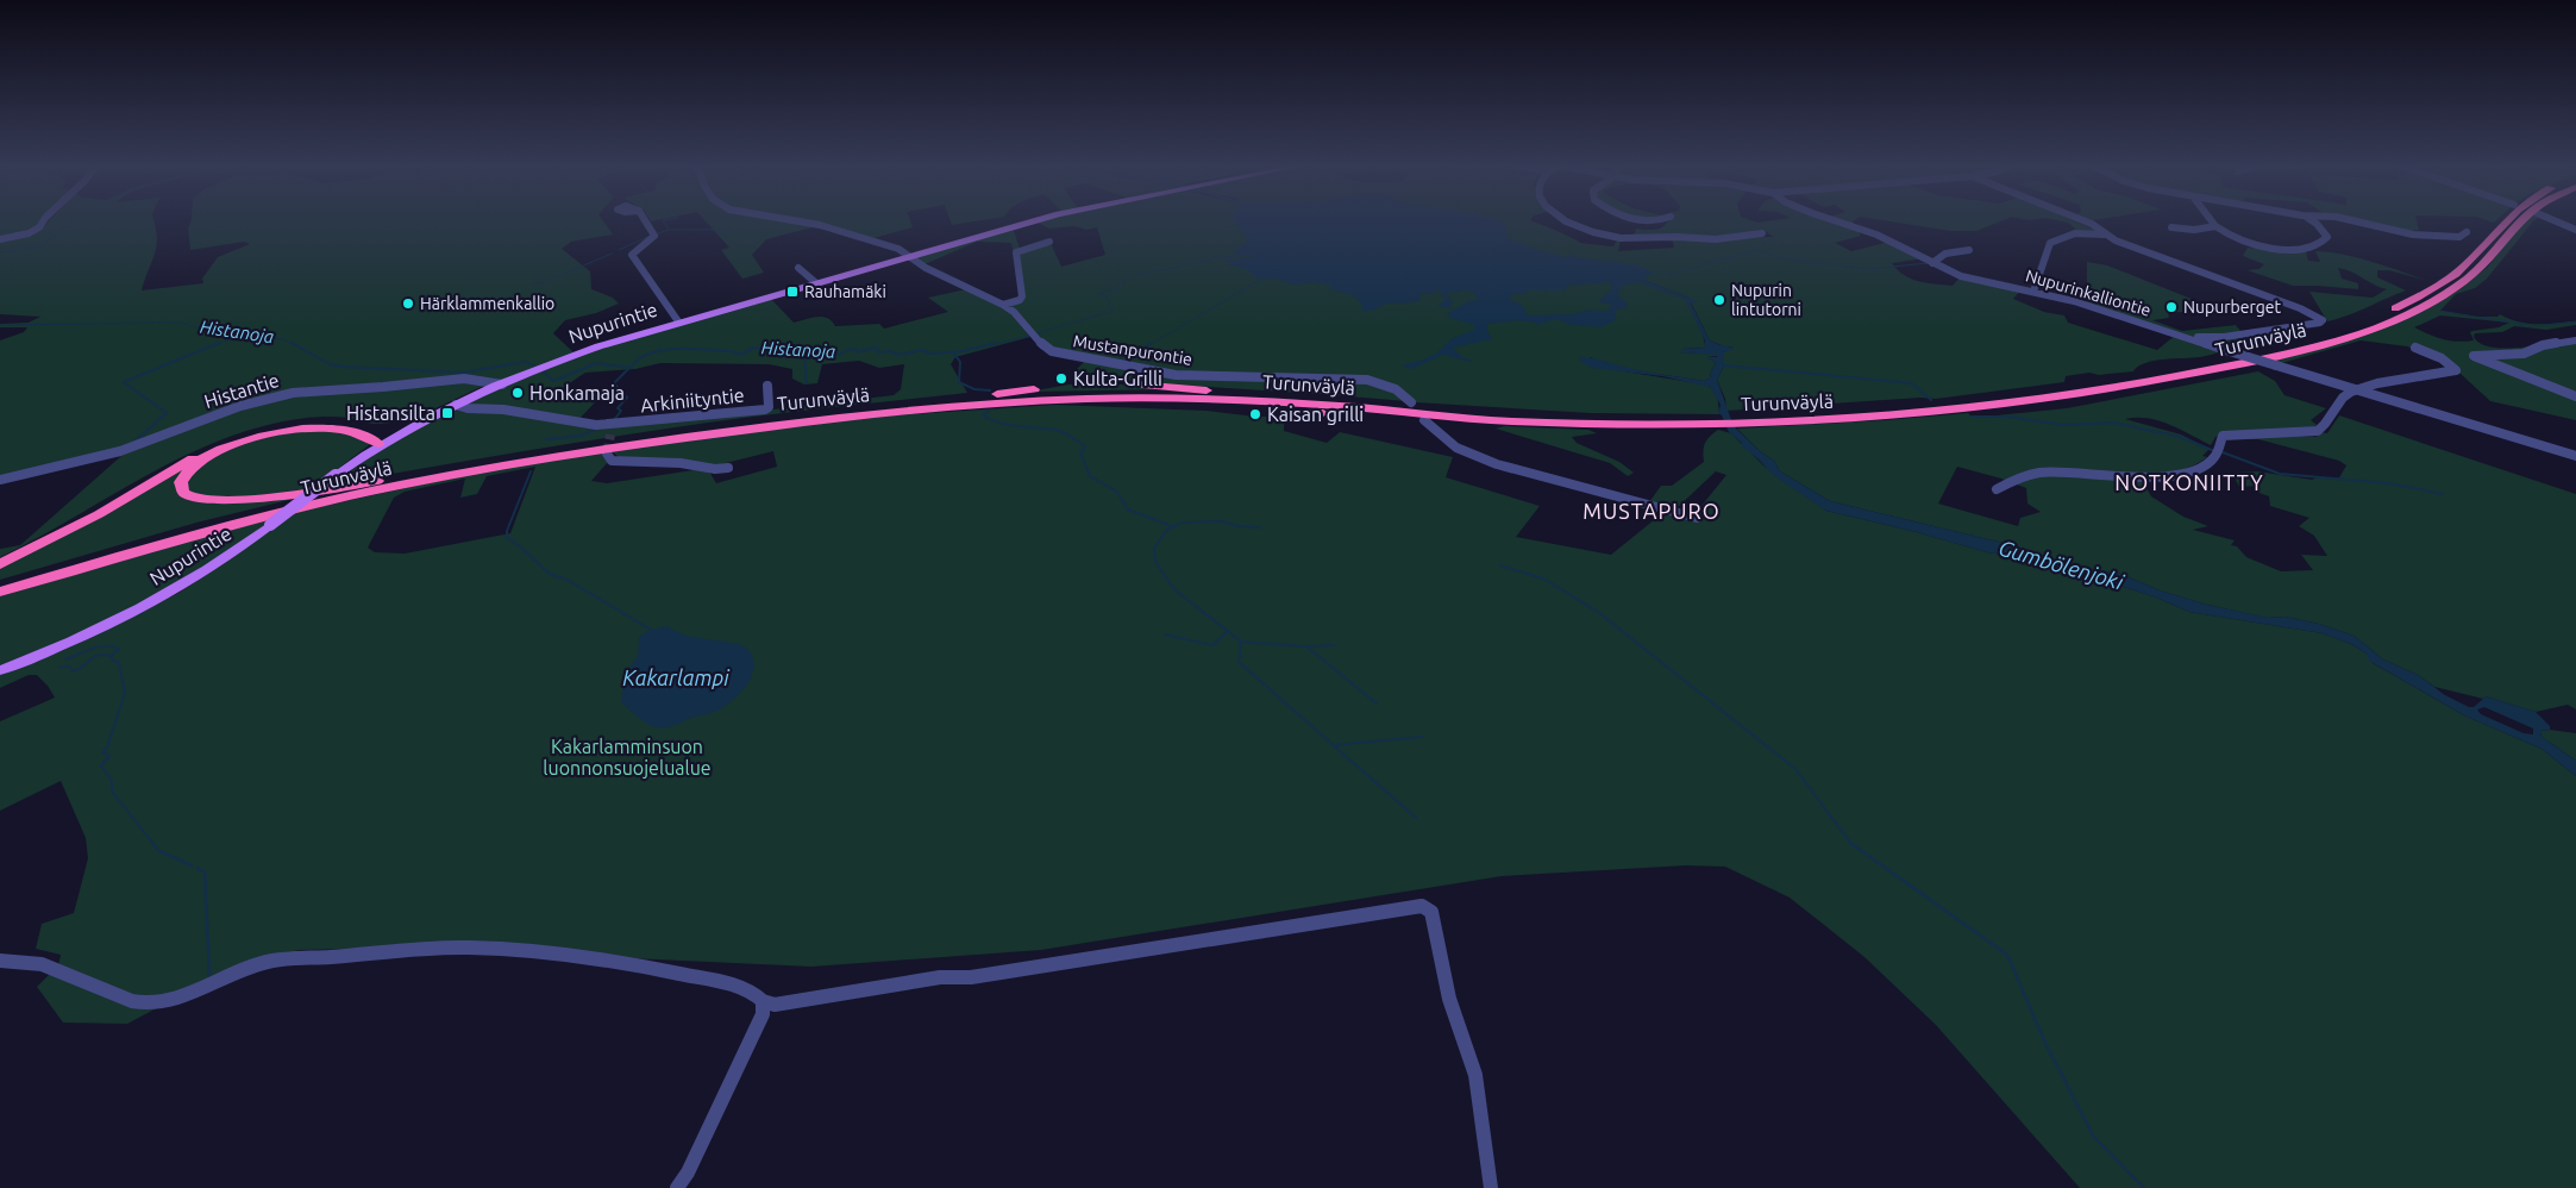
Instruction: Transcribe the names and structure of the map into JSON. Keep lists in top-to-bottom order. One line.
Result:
{"streets":{"highway":["Turunväylä"],"main road":["Nupurintie"],"street":["Nupurinkalliontie","Mustanpurontie","Histantie","Arkiniityntie"]},"crossings":[["Nupurintie","Mustanpurontie"],["Nupurintie","Histantie"],["Nupurintie","Arkiniityntie"]],"districts":["NOTKONIITTY","MUSTAPURO"],"water":["Histanoja","Gumbölenjoki","Kakarlampi"],"parks":["Kakarlamminsuon luonnonsuojelualue"],"places":{"transit":["Rauhamäki","Histansilta"],"other":["Nupurin lintutorni","Härklammenkallio","Nupurberget","Kulta-Grilli","Honkamaja","Kaisan grilli"]}}
